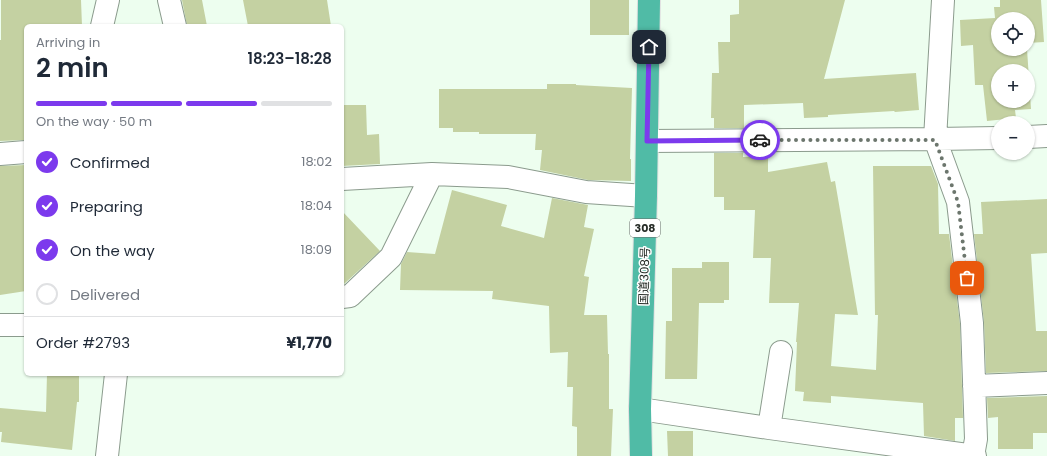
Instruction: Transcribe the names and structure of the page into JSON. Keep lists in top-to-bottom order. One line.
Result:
{"streets":{"highway":["308","国道308号"]},"page":{"map_buttons":["+","−"],"heading":["2 min","Arriving in","18:23–18:28"],"panel":["Order #2793","¥1,770"],"bar":"On the way · 50 m","list":[["Confirmed","18:02"],["Preparing","18:04"],["On the way","18:09"],"Delivered"]}}
